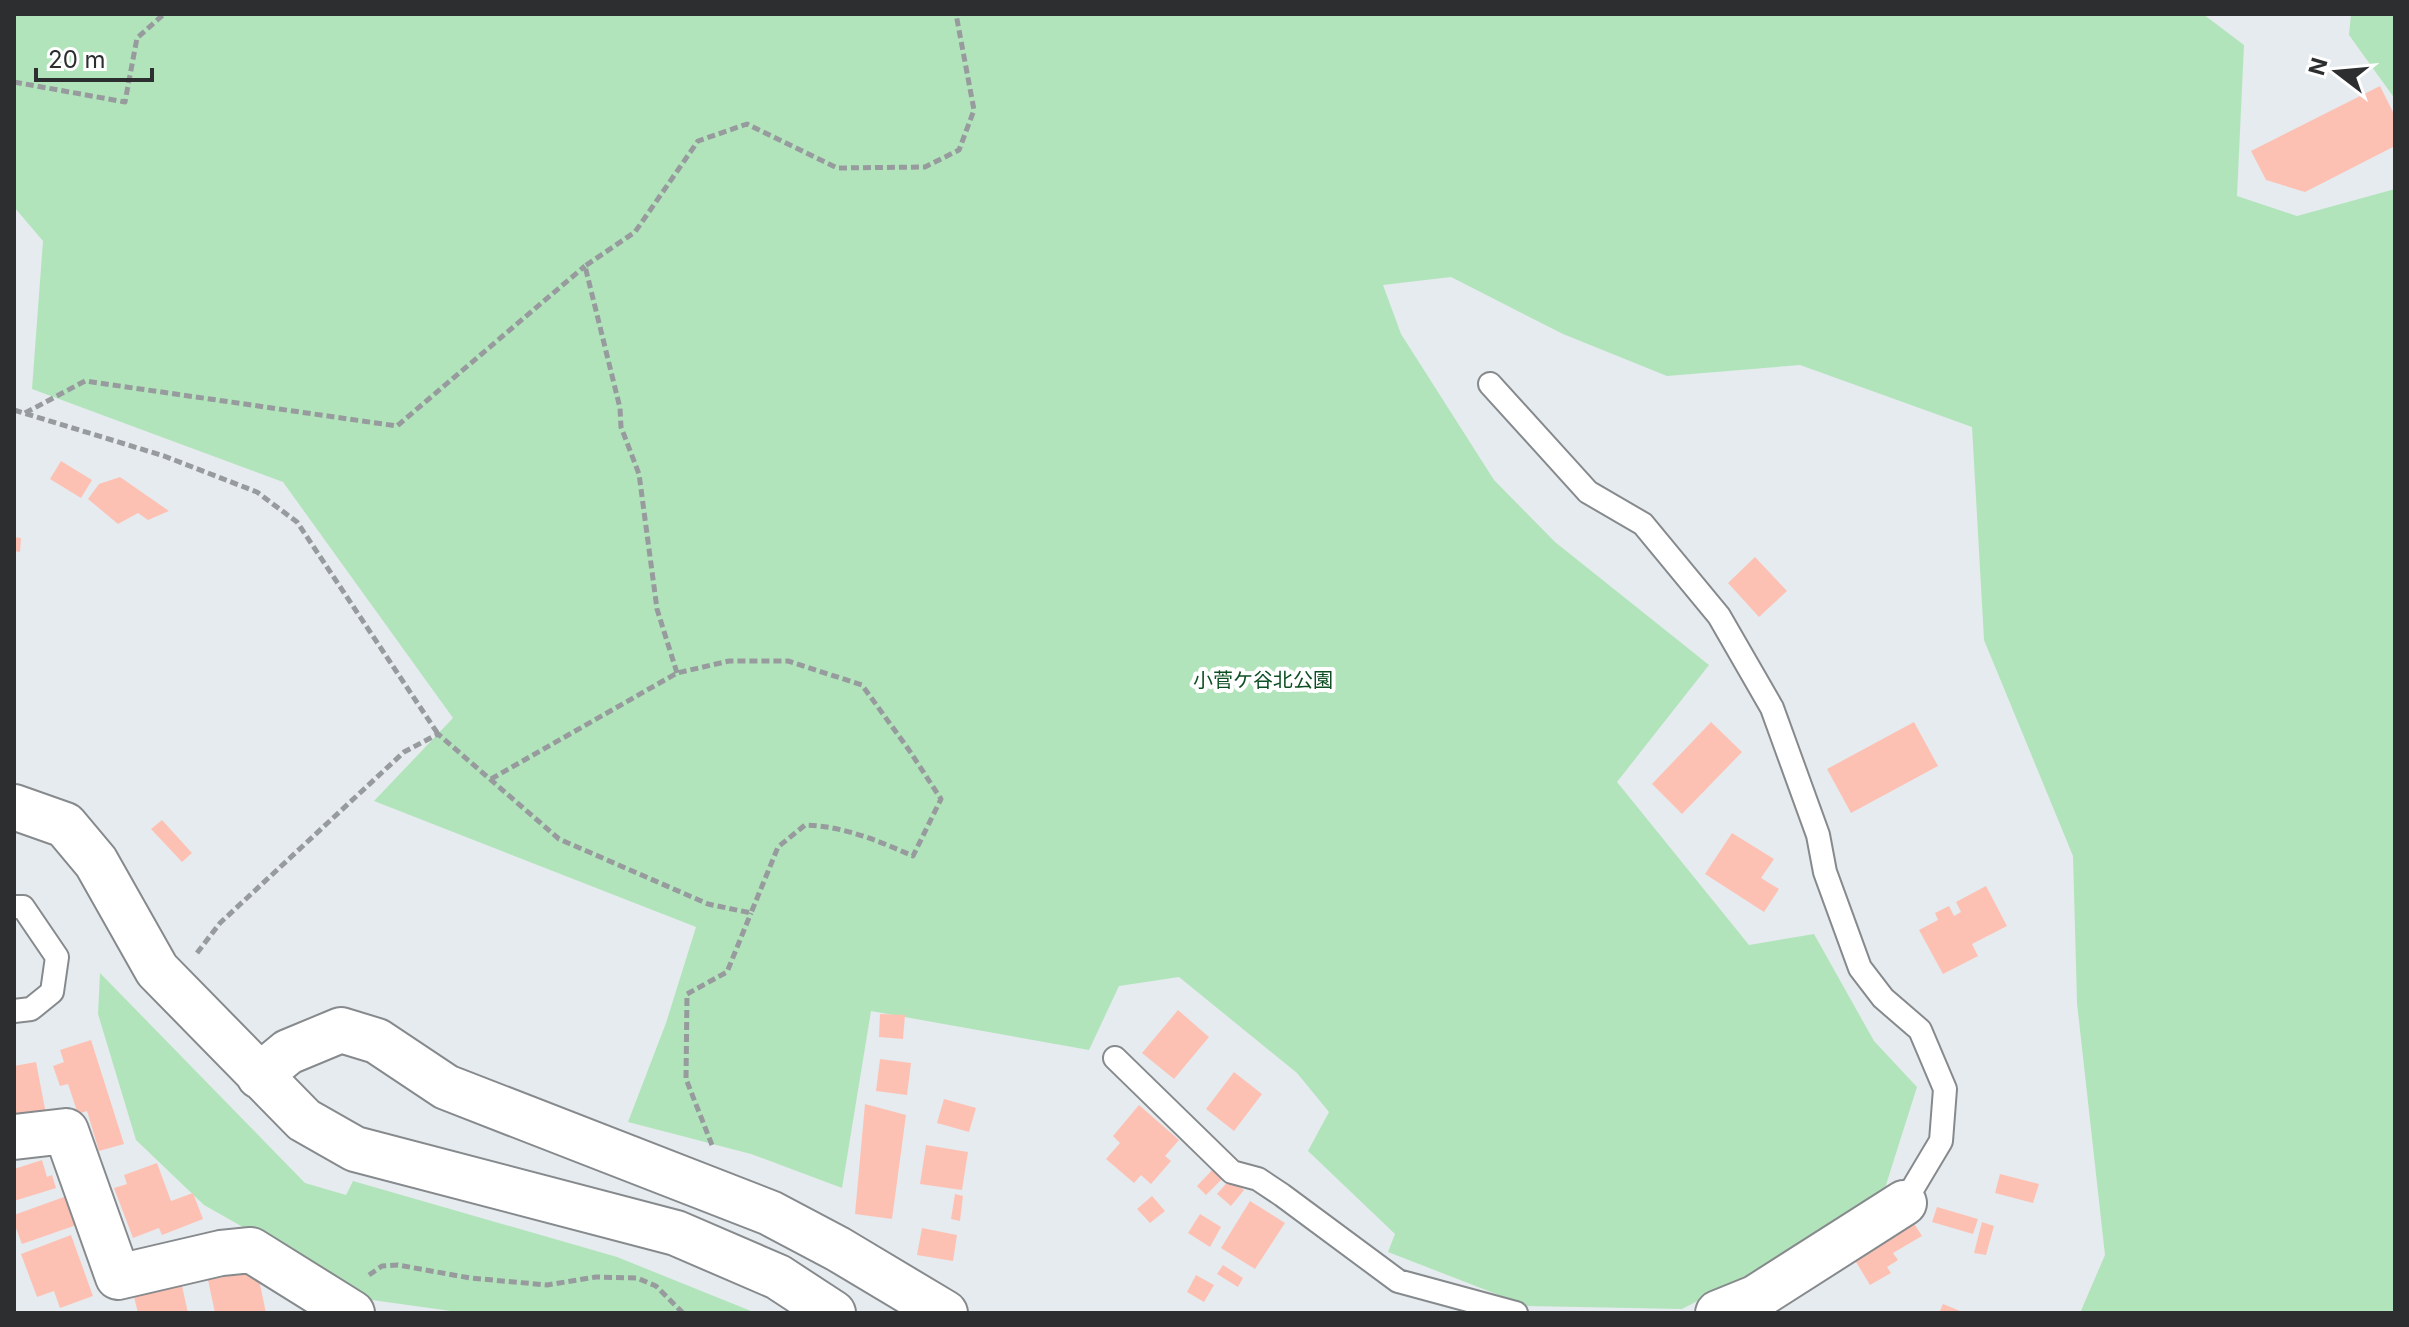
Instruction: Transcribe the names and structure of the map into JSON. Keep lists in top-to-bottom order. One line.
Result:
{"parks":["小菅ケ谷北公園"],"scale_bar":"20 m","north":"left"}
